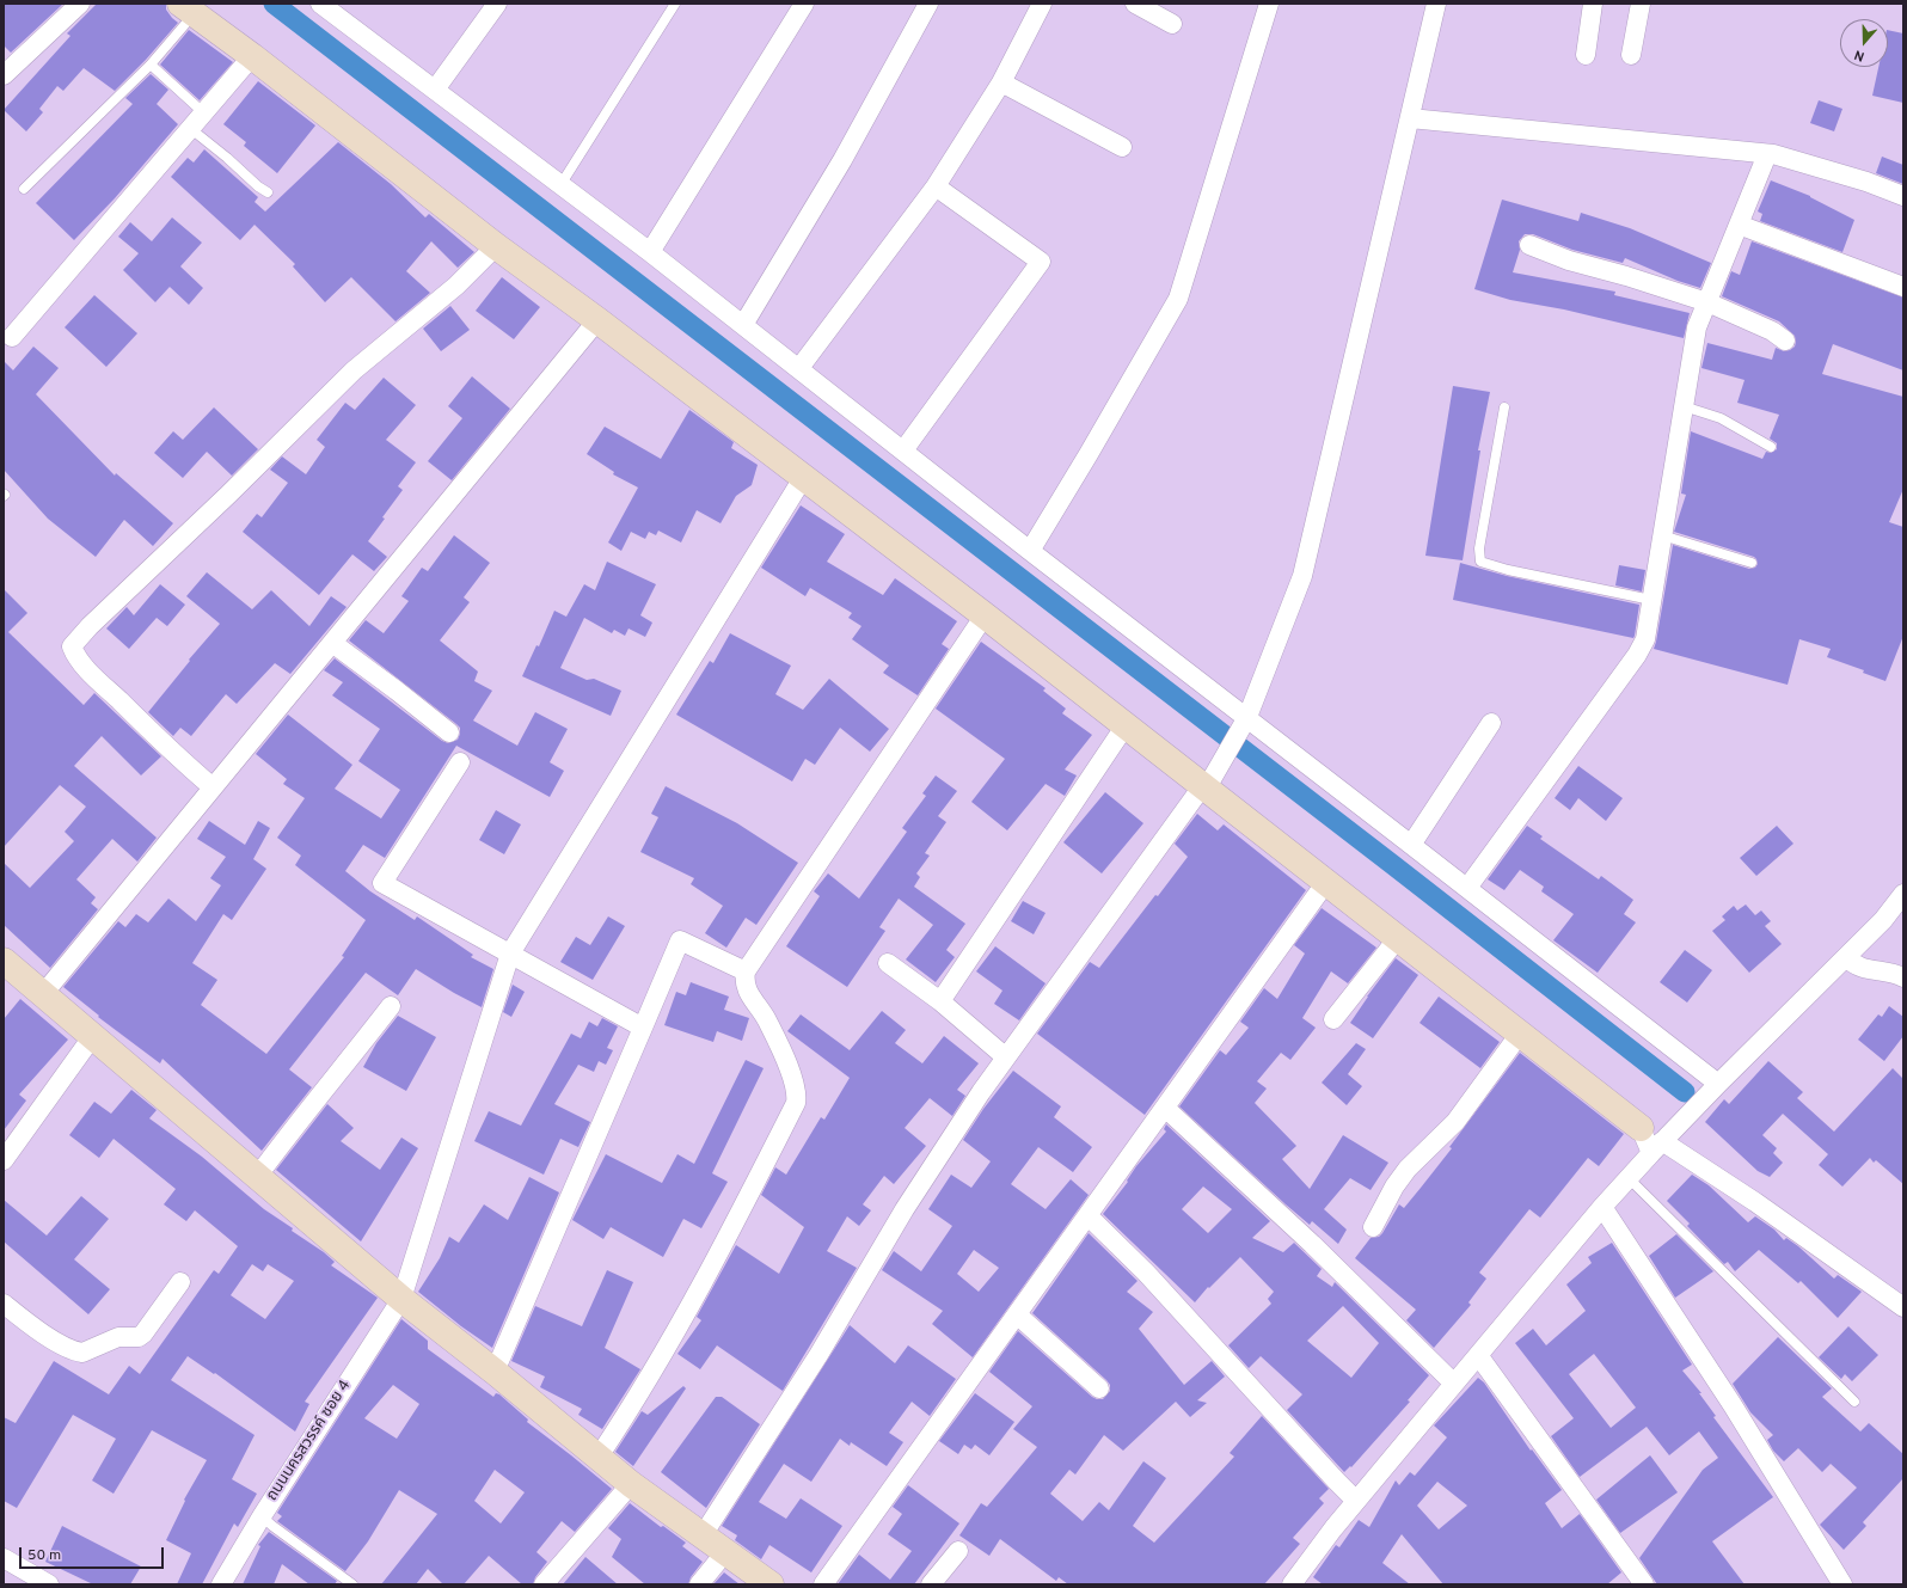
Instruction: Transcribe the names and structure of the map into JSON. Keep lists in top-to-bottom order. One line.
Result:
{"streets":{"street":["ถนนนครสวรรค์ ซอย 4"]},"scale_bar":"50 m","north":"bottom"}
